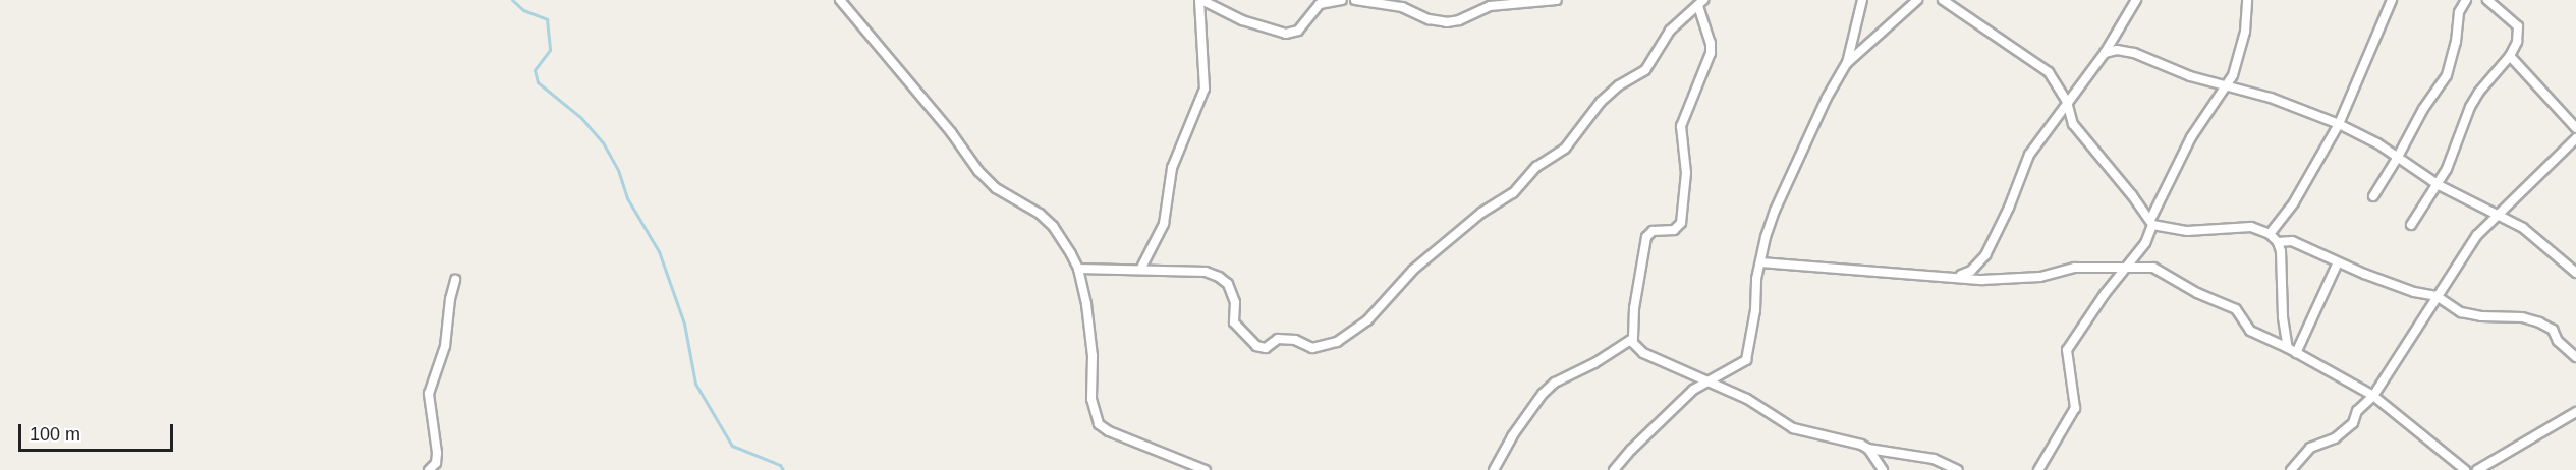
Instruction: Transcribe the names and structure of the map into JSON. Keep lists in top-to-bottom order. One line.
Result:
{"scale_bar":"100 m"}
